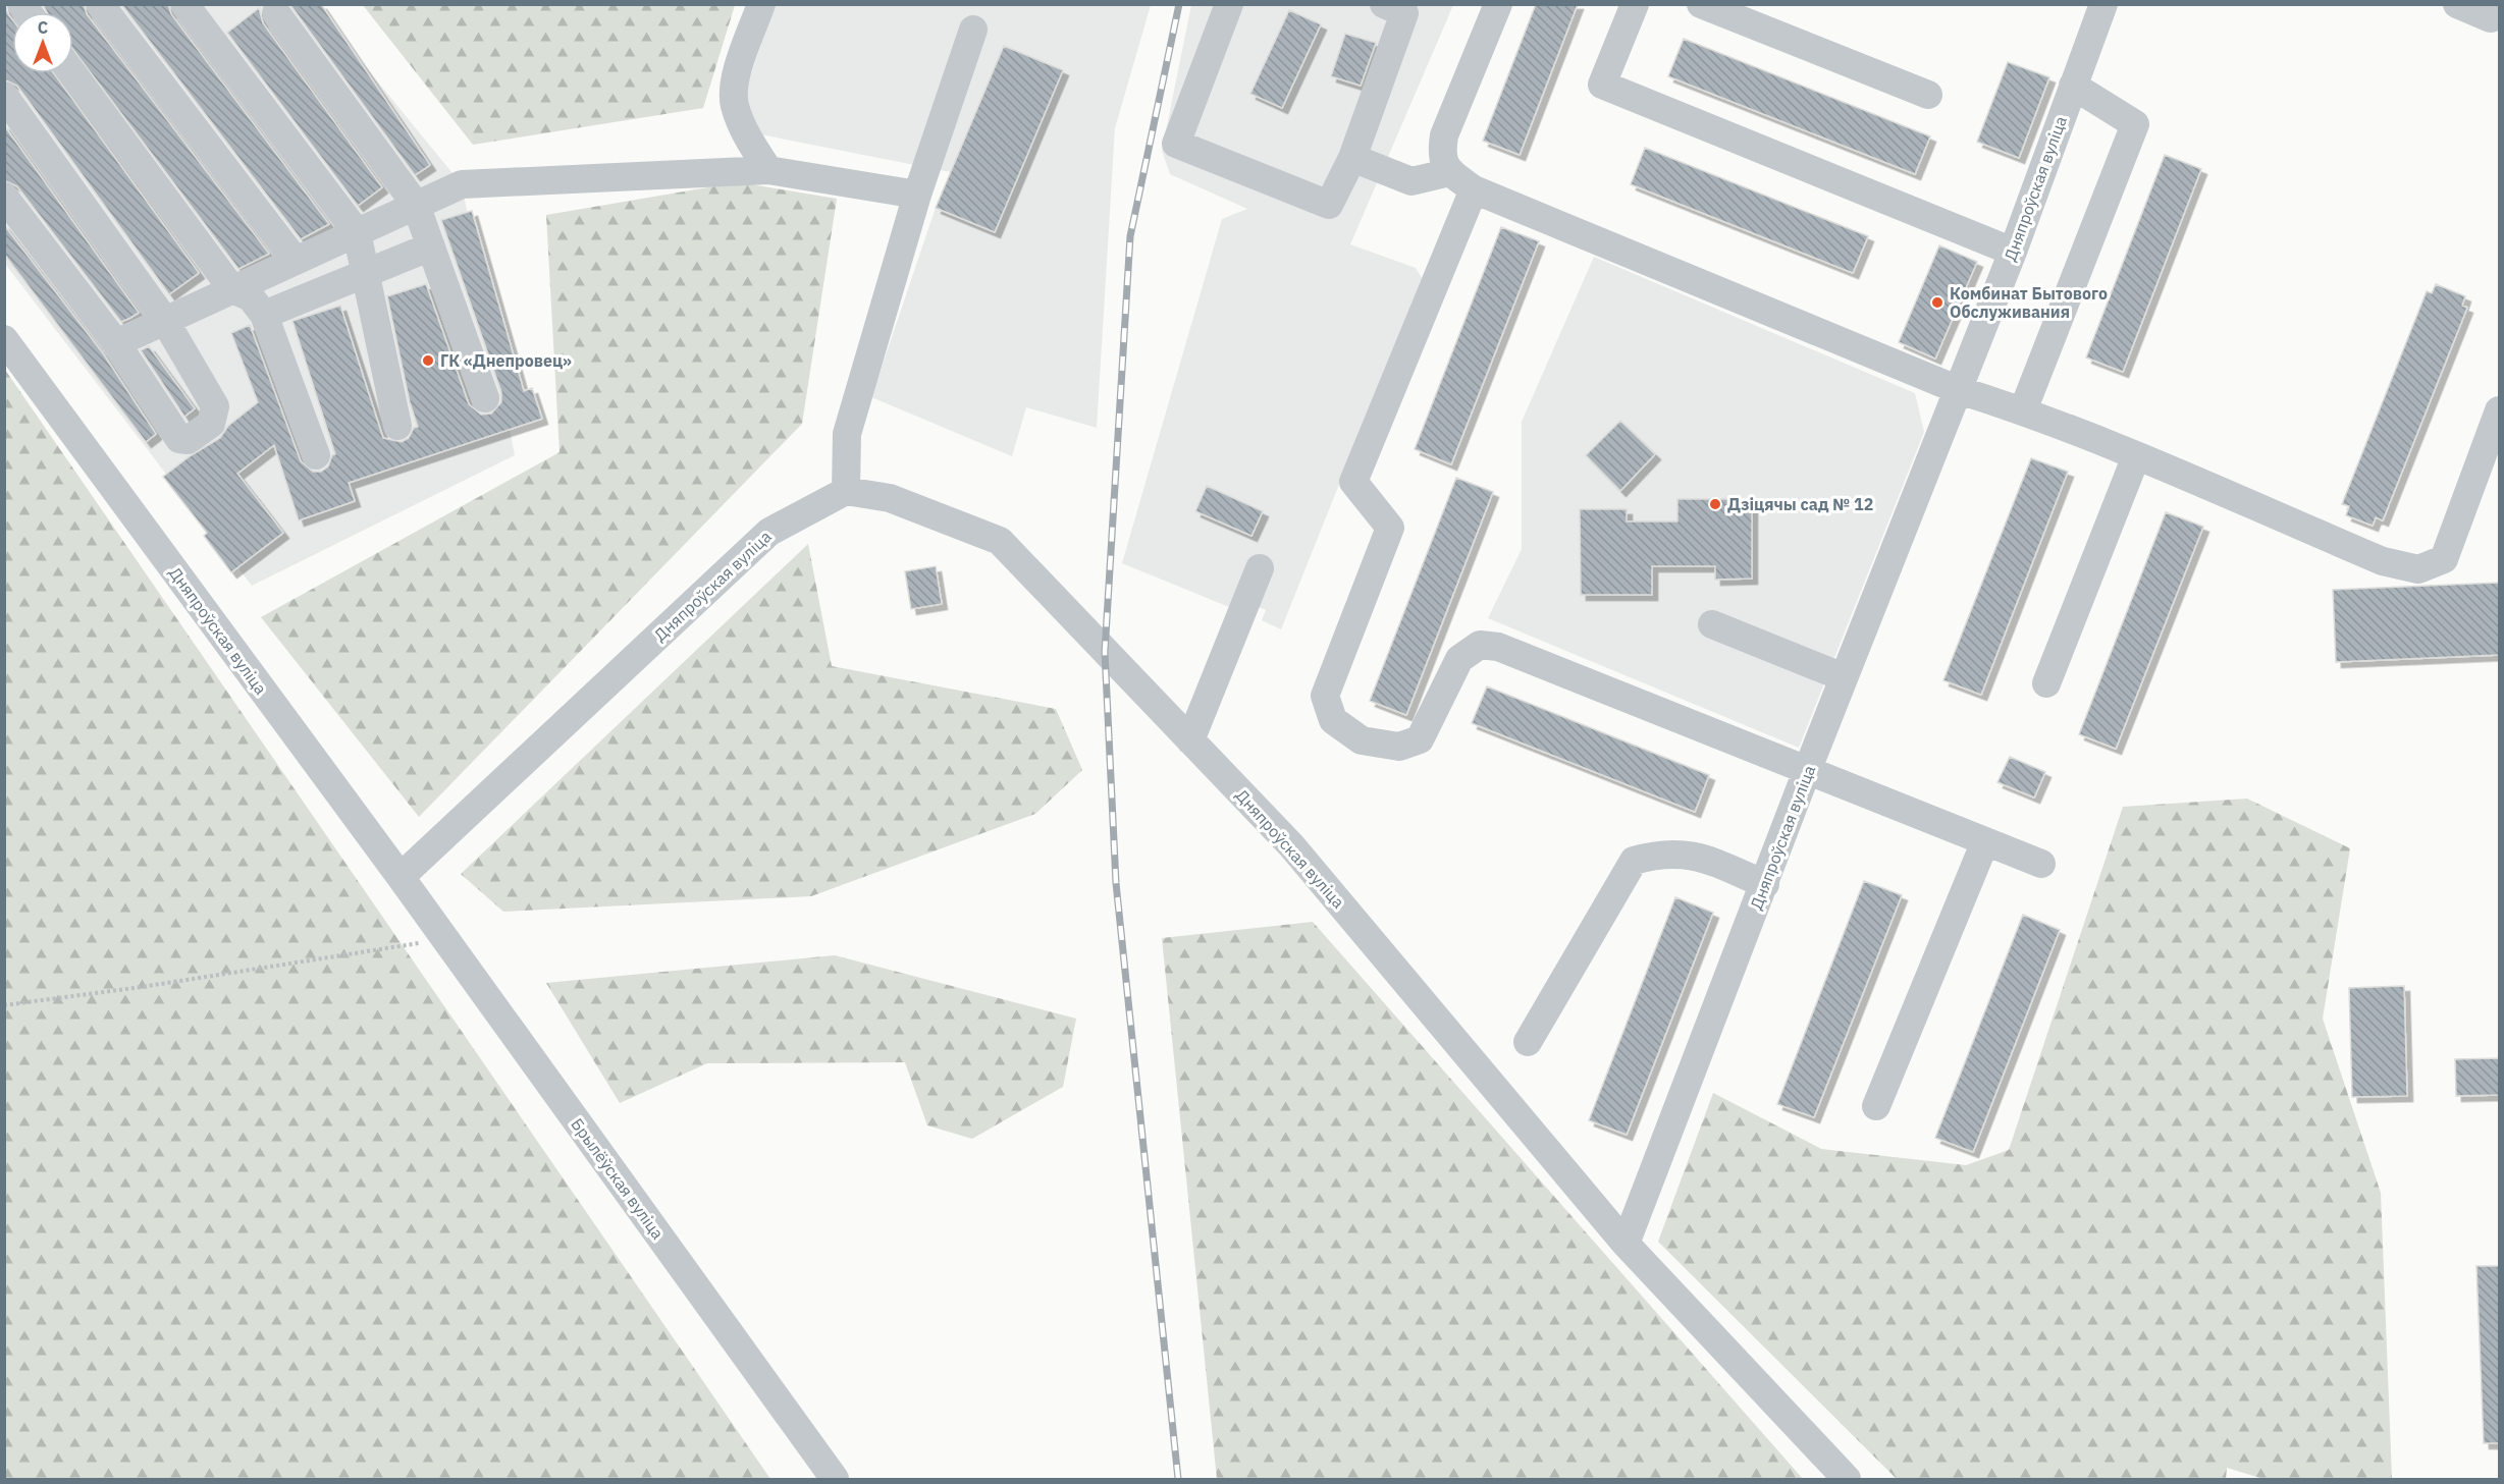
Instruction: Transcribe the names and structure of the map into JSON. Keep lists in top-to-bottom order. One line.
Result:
{"streets":{"street":["Дняпроўская вуліца","Брылёўская вуліца"]},"crossings":[["Дняпроўская вуліца","Брылёўская вуліца"]],"places":["Комбинат Бытового Обслуживания","ГК «Днепровец»","Дзіцячы сад № 12"],"north":"top"}
